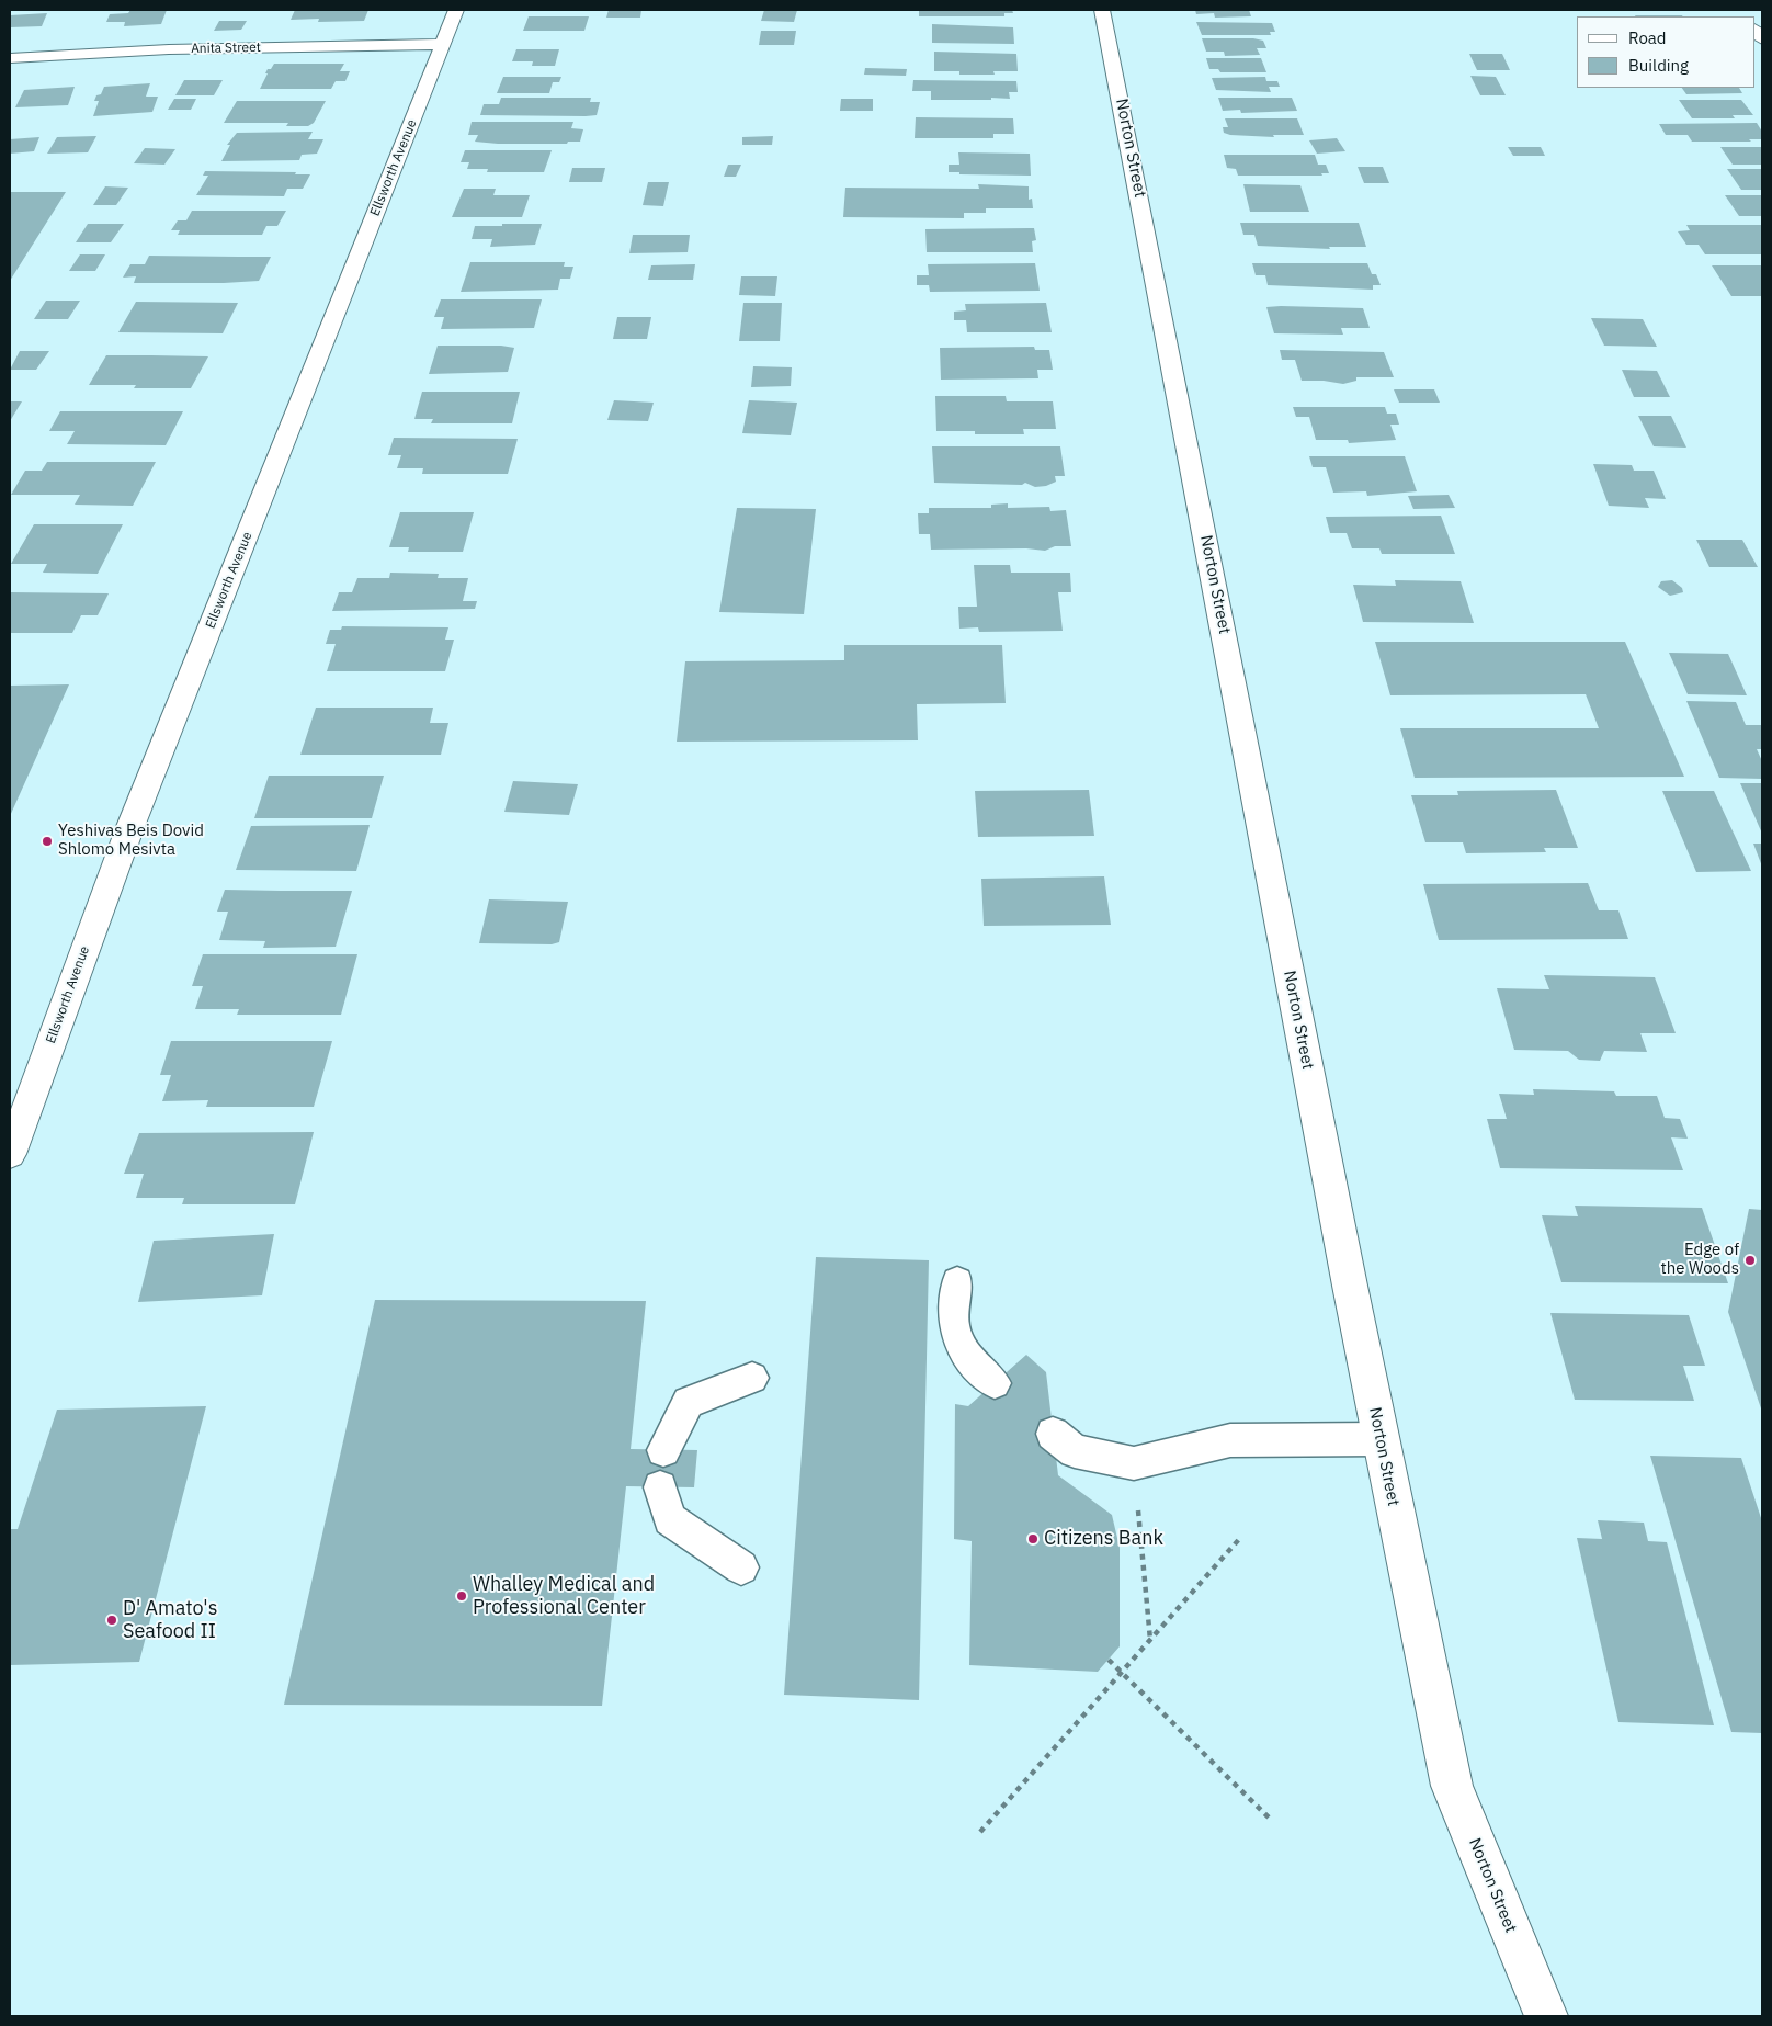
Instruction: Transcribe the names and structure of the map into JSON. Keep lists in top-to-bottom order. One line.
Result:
{"streets":{"street":["Anita Street","Norton Street","Ellsworth Avenue"]},"crossings":[["Anita Street","Ellsworth Avenue"]],"places":["Yeshivas Beis Dovid Shlomo Mesivta","Edge of the Woods","Citizens Bank","Whalley Medical and Professional Center","D' Amato's Seafood II"],"legend":["Road","Building"]}
